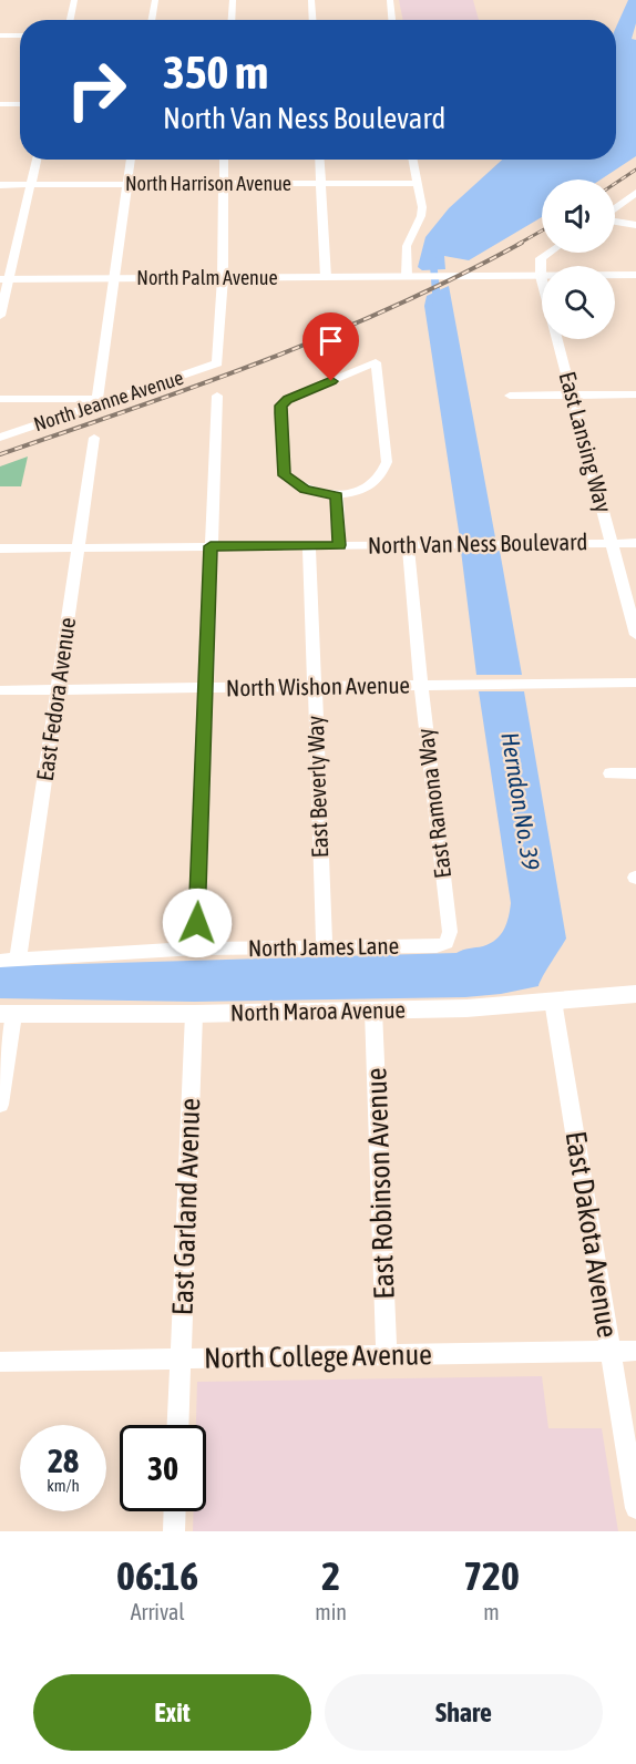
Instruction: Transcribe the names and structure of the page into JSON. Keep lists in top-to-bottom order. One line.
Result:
{"streets":{"main road":["North Palm Avenue","North Maroa Avenue"],"street":["North Harrison Avenue","North Jeanne Avenue","East Lansing Way","North Van Ness Boulevard","North Wishon Avenue","East Fedora Avenue","East Beverly Way","East Ramona Way","North James Lane","East Robinson Avenue","East Garland Avenue","East Dakota Avenue","North College Avenue"]},"crossings":[["North Palm Avenue","North Jeanne Avenue"],["North Palm Avenue","East Lansing Way"],["East Lansing Way","North Van Ness Boulevard"],["North Van Ness Boulevard","East Fedora Avenue"],["North Van Ness Boulevard","East Beverly Way"],["North Van Ness Boulevard","East Ramona Way"],["North Wishon Avenue","East Fedora Avenue"],["North Wishon Avenue","East Beverly Way"],["North Wishon Avenue","East Ramona Way"],["East Fedora Avenue","North James Lane"],["East Beverly Way","North James Lane"],["East Ramona Way","North James Lane"],["North Maroa Avenue","East Robinson Avenue"],["North Maroa Avenue","East Garland Avenue"],["North Maroa Avenue","East Dakota Avenue"],["East Robinson Avenue","North College Avenue"],["East Garland Avenue","North College Avenue"],["East Dakota Avenue","North College Avenue"]],"water":["Herndon No. 39"],"page":{"turn":["350 m","North Van Ness Boulevard"],"speed":"28 km/h","limit":"30","eta":["06:16","Arrival","2","min","720","m"],"buttons":["Exit","Share"]}}
